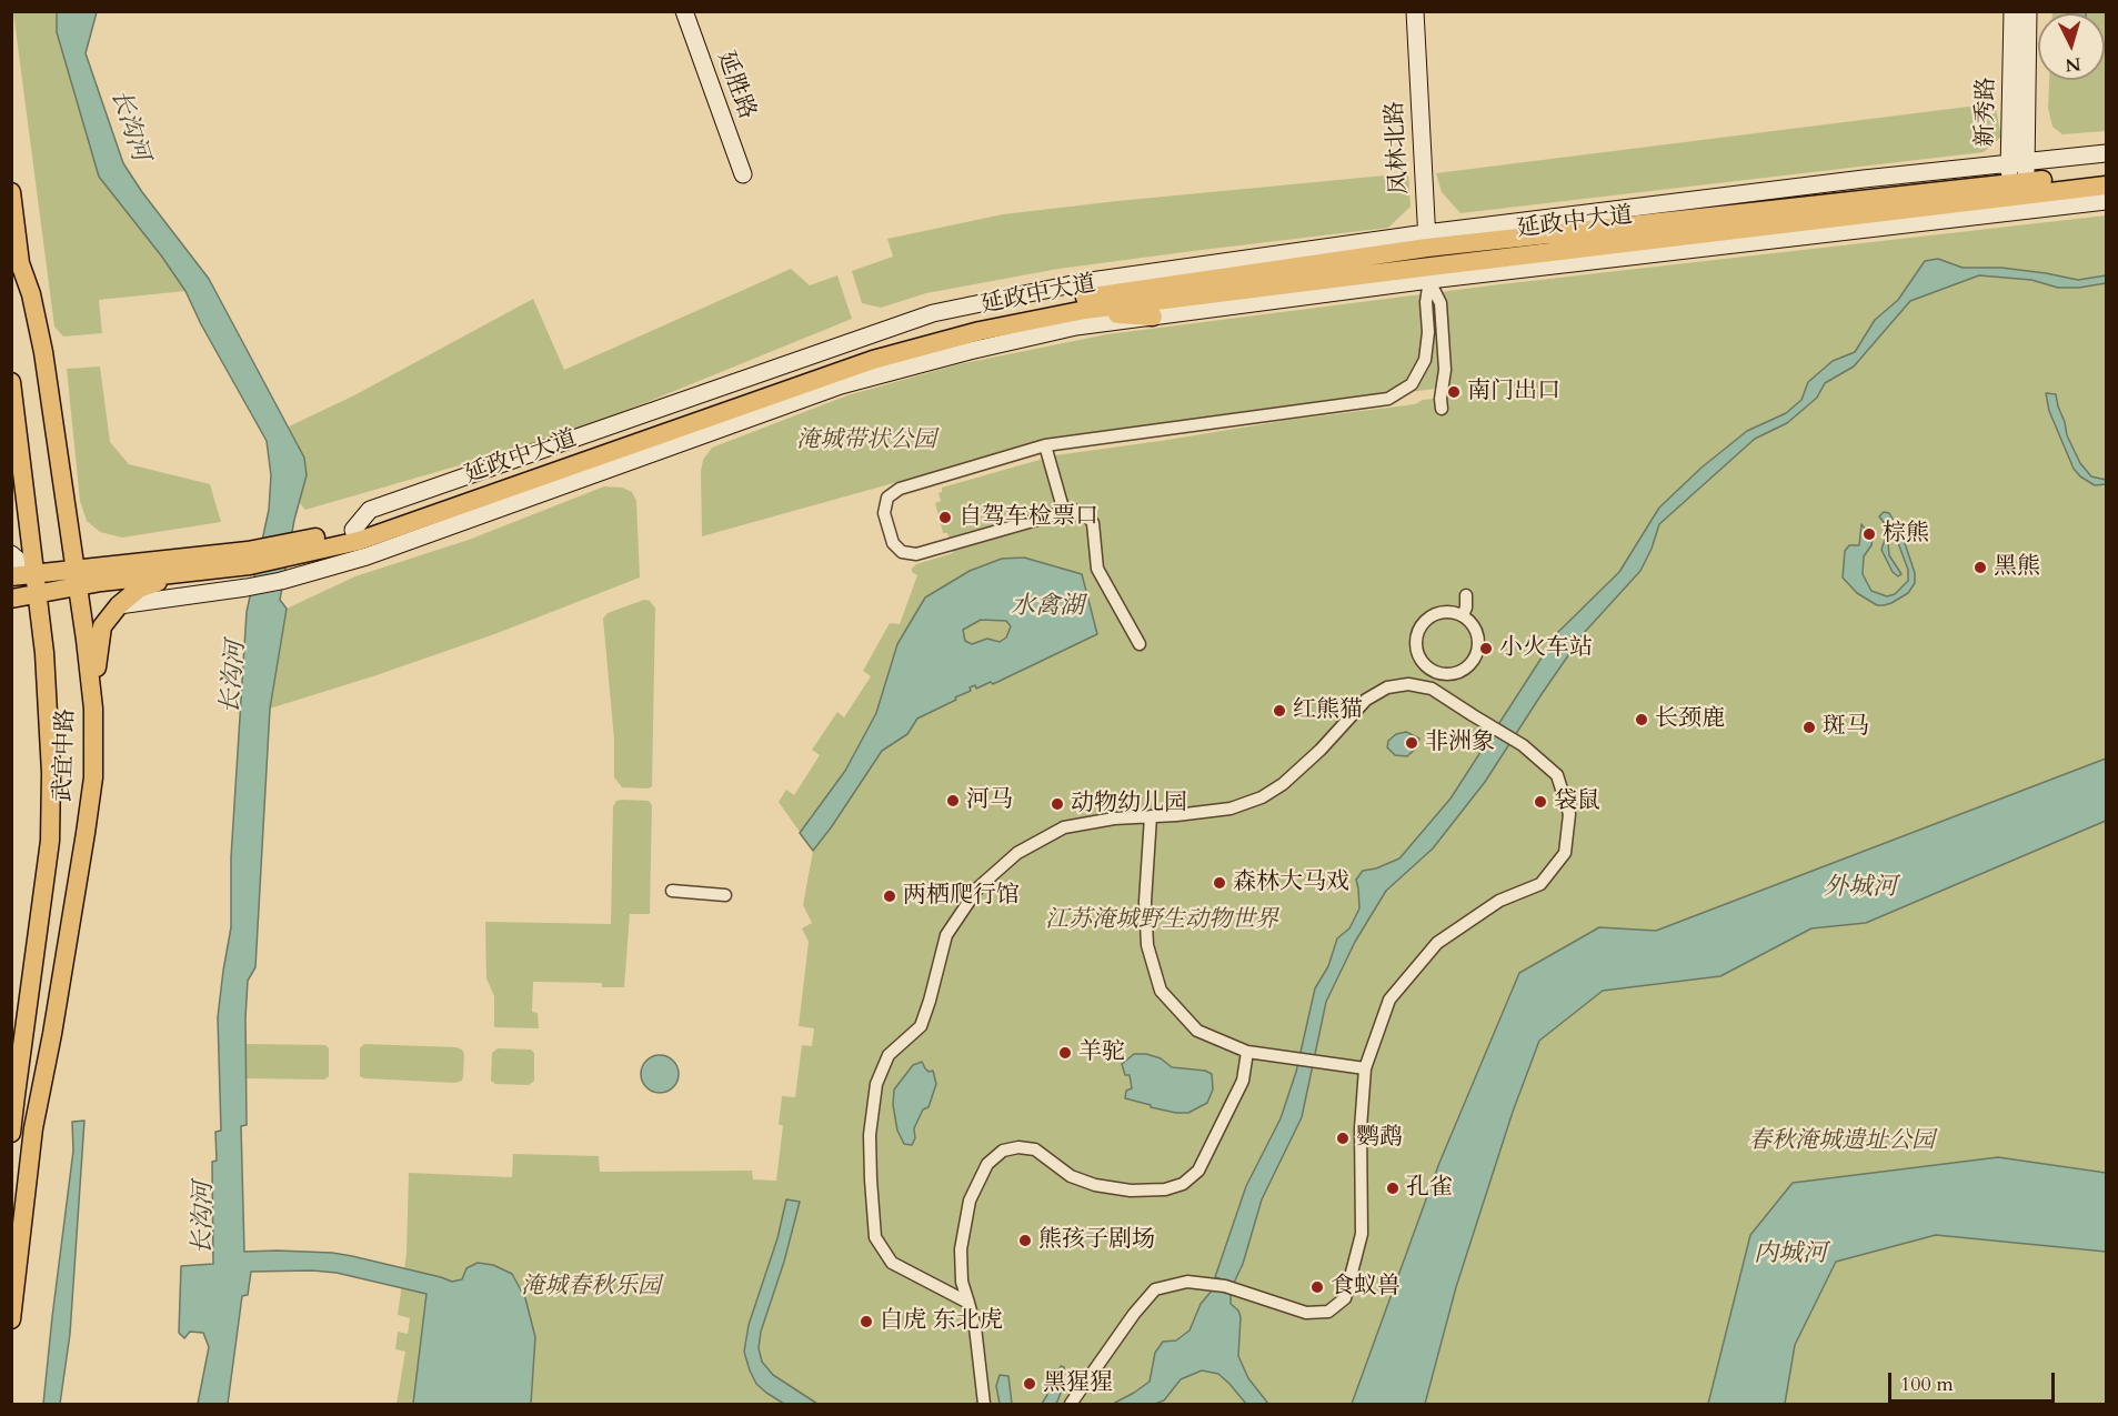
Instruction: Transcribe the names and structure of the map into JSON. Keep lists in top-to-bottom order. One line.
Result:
{"streets":{"main road":["延政中大道","武宜中路"],"street":["延胜路","新秀路","凤林北路"]},"crossings":[["新秀路","延政中大道"],["凤林北路","延政中大道"],["延政中大道","武宜中路"]],"water":["长沟河","水禽湖","外城河","内城河"],"parks":["淹城带状公园","江苏淹城野生动物世界","春秋淹城遗址公园","淹城春秋乐园"],"places":["南门出口","自驾车检票口","棕熊","黑熊","小火车站","红熊猫","长颈鹿","斑马","非洲象","河马","袋鼠","动物幼儿园","森林大马戏","两栖爬行馆","羊驼","鹦鹉","孔雀","熊孩子剧场","食蚁兽","白虎 东北虎","黑猩猩"],"scale_bar":"100 m","north":"bottom"}
